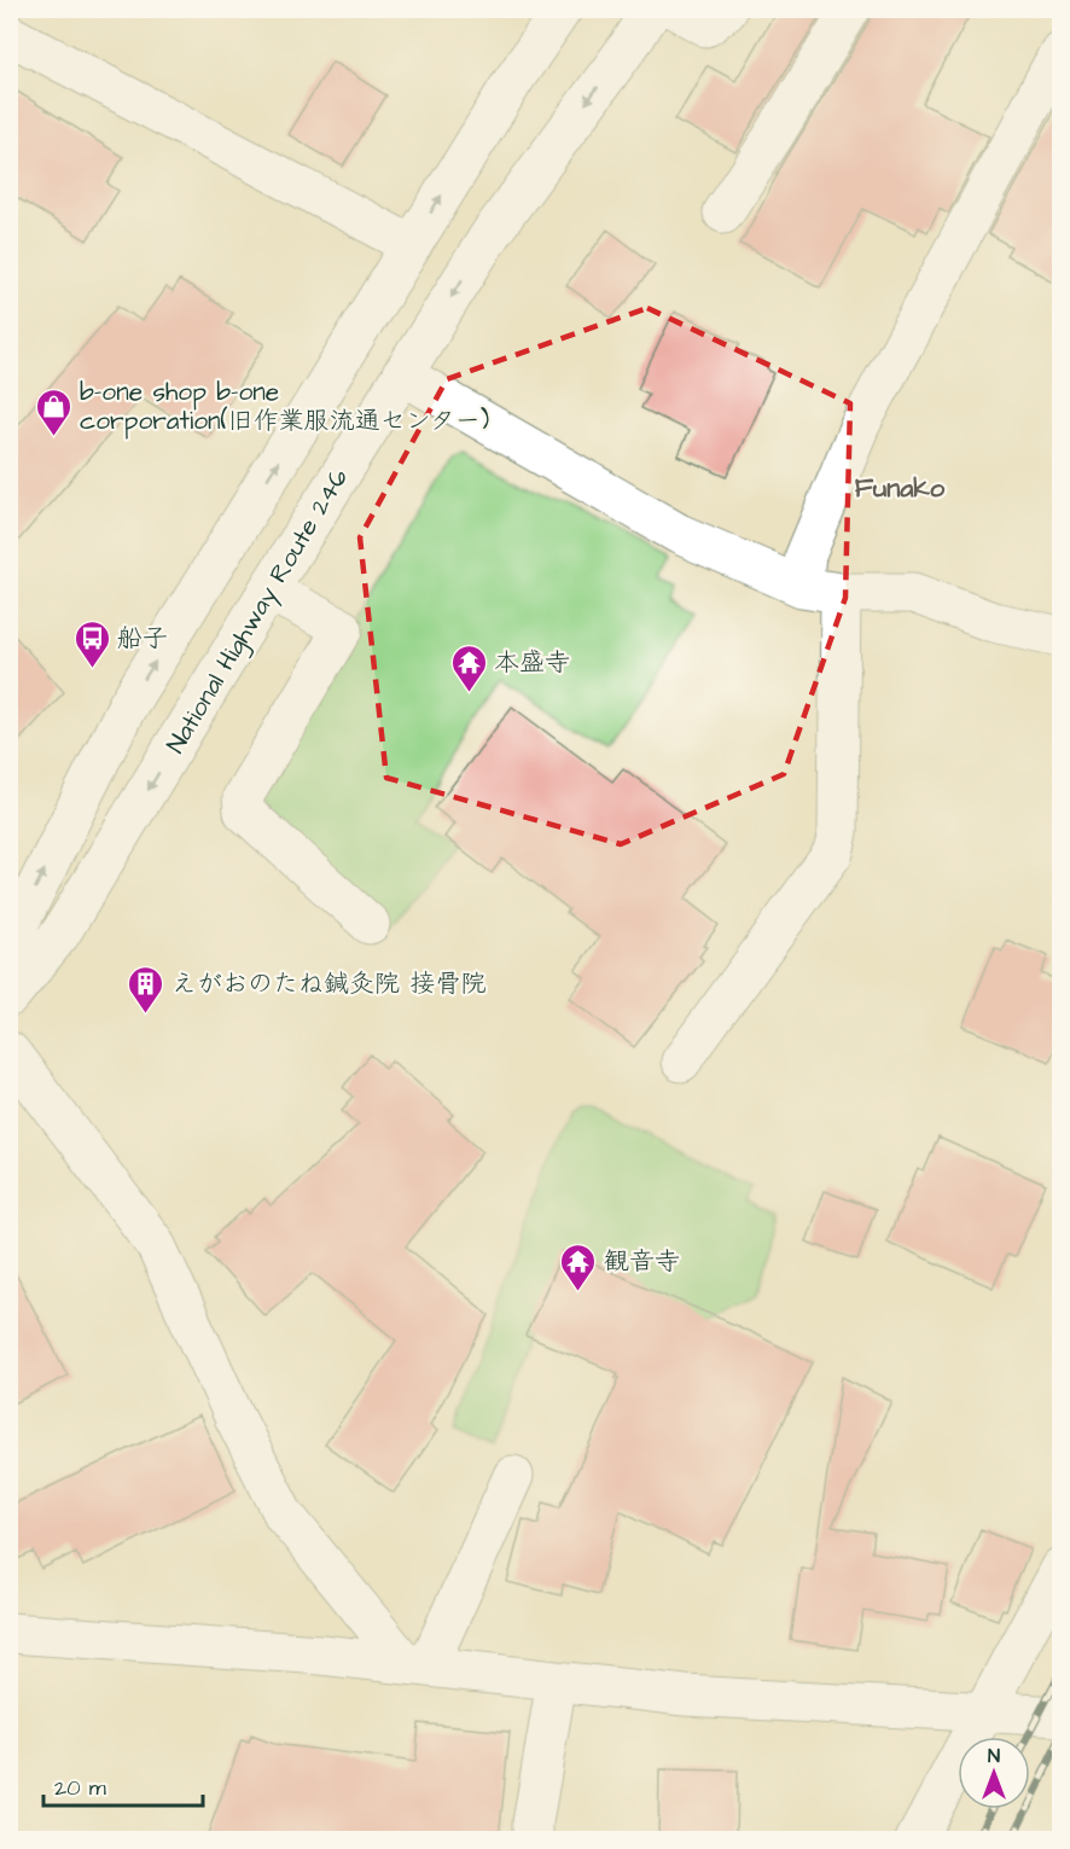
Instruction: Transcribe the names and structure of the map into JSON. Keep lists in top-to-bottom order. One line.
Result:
{"streets":{"main road":["National Highway Route 246"]},"districts":["Funako"],"places":{"shop":["b-one shop b-one corporation(旧作業服流通センター)"],"bus stop":["船子"],"temple":["本盛寺","観音寺"],"building":["えがおのたね鍼灸院 接骨院"]},"scale_bar":"20 m","north":"top"}
